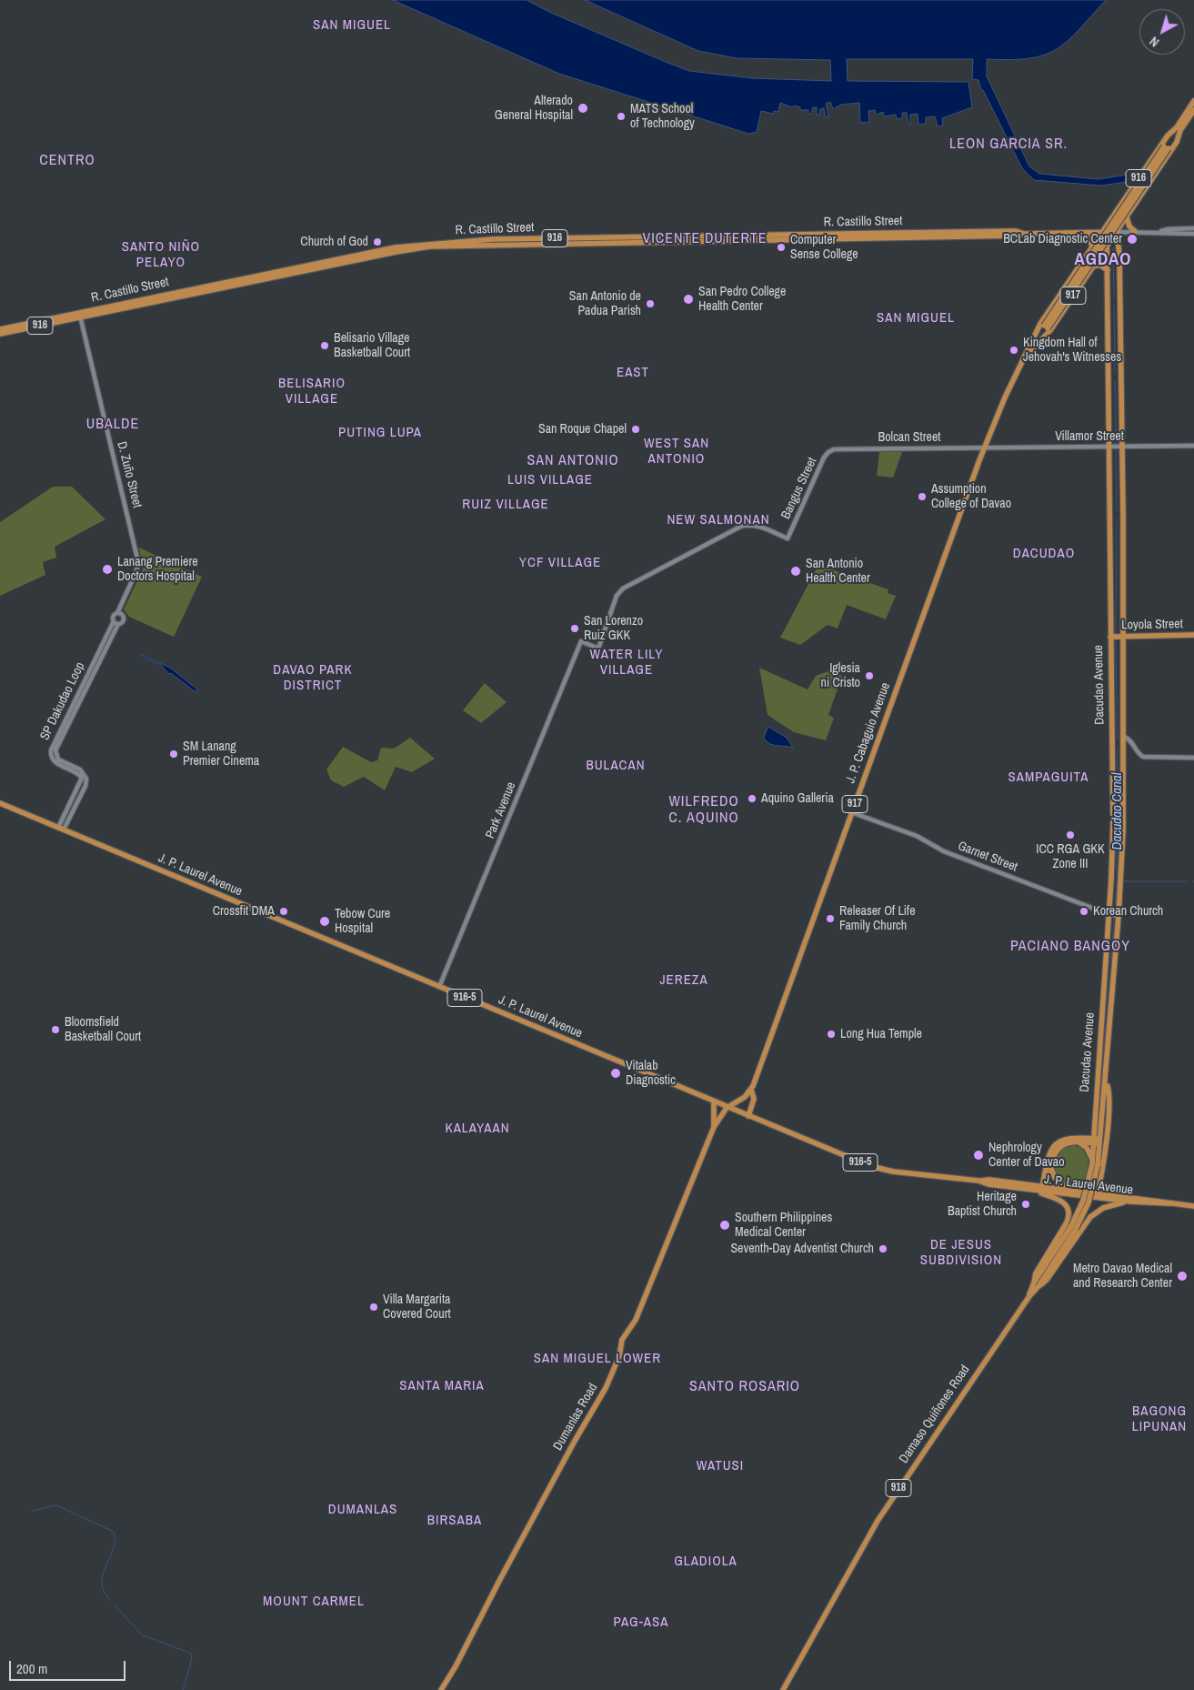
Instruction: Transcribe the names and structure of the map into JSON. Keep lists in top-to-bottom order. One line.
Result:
{"streets":{"main road":["916","R. Castillo Street","917","Loyola Street","Dacudao Avenue","J. P. Cabaguio Avenue","J. P. Laurel Avenue","916-5","Damaso Quiñones Road","Dumanlas Road","918"],"street":["Villamor Street","Bolcan Street","D. Zuño Street","Bangus Street","SP Dakudao Loop","Park Avenue","Garnet Street"]},"crossings":[["916","R. Castillo Street"],["916","Dacudao Avenue"],["916","J. P. Cabaguio Avenue"],["R. Castillo Street","D. Zuño Street"],["R. Castillo Street","Dacudao Avenue"],["R. Castillo Street","J. P. Cabaguio Avenue"],["Villamor Street","Bolcan Street"],["Villamor Street","Dacudao Avenue"],["Villamor Street","J. P. Cabaguio Avenue"],["Bolcan Street","Bangus Street"],["Bolcan Street","J. P. Cabaguio Avenue"],["D. Zuño Street","SP Dakudao Loop"],["Bangus Street","Park Avenue"],["Loyola Street","Dacudao Avenue"],["Dacudao Avenue","J. P. Cabaguio Avenue"],["Dacudao Avenue","Garnet Street"],["Dacudao Avenue","J. P. Laurel Avenue"],["Dacudao Avenue","Damaso Quiñones Road"],["SP Dakudao Loop","J. P. Laurel Avenue"],["J. P. Cabaguio Avenue","Garnet Street"],["J. P. Cabaguio Avenue","J. P. Laurel Avenue"],["Park Avenue","J. P. Laurel Avenue"],["J. P. Laurel Avenue","Dumanlas Road"]],"districts":["SAN MIGUEL","LEON GARCIA SR.","CENTRO","VICENTE DUTERTE","SANTO NIÑO PELAYO","AGDAO","SAN MIGUEL","EAST","BELISARIO VILLAGE","UBALDE","PUTING LUPA","WEST SAN ANTONIO","SAN ANTONIO","LUIS VILLAGE","RUIZ VILLAGE","NEW SALMONAN","DACUDAO","YCF VILLAGE","WATER LILY VILLAGE","DAVAO PARK DISTRICT","BULACAN","SAMPAGUITA","WILFREDO C. AQUINO","PACIANO BANGOY","JEREZA","KALAYAAN","DE JESUS SUBDIVISION","SAN MIGUEL LOWER","SANTA MARIA","SANTO ROSARIO","BAGONG LIPUNAN","WATUSI","DUMANLAS","BIRSABA","GLADIOLA","MOUNT CARMEL","PAG-ASA"],"water":["Dacudao Canal"],"places":["Alterado General Hospital","MATS School of Technology","BCLab Diagnostic Center","Church of God","Computer Sense College","San Pedro College Health Center","San Antonio de Padua Parish","Belisario Village Basketball Court","Kingdom Hall of Jehovah's Witnesses","San Roque Chapel","Assumption College of Davao","Lanang Premiere Doctors Hospital","San Antonio Health Center","San Lorenzo Ruiz GKK","Iglesia ni Cristo","SM Lanang Premier Cinema","Aquino Galleria","ICC RGA GKK Zone III","Crossfit DMA","Korean Church","Releaser Of Life Family Church","Tebow Cure Hospital","Bloomsfield Basketball Court","Long Hua Temple","Vitalab Diagnostic","Nephrology Center of Davao","Heritage Baptist Church","Southern Philippines Medical Center","Seventh-Day Adventist Church","Metro Davao Medical and Research Center","Villa Margarita Covered Court"],"scale_bar":"200 m","north":"bottom left"}
